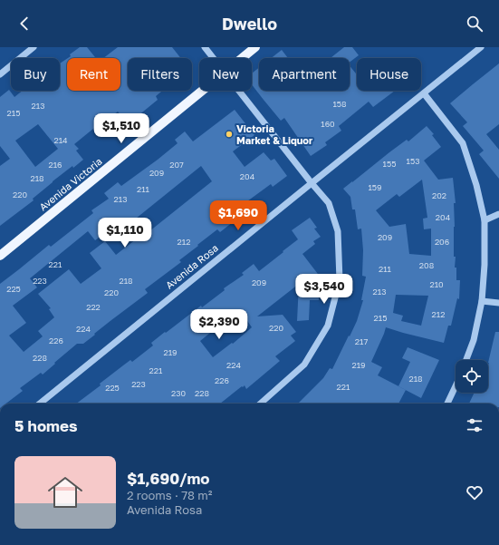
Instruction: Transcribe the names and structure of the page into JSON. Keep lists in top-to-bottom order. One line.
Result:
{"streets":{"main road":["Avenida Victoria"],"street":["Avenida Rosa"]},"places":["Victoria Market & Liquor"],"house_numbers":["158","213","215","160","214","153","155","216","207","209","204","218","159","211","220","202","213","204","209","212","206","221","208","211","223","218","209","210","225","213","220","222","212","215","220","224","226","217","219","228","224","219","221","218","226","223","221","225","230","228"],"page":{"header":"Dwello","chip":["Buy","Rent","Filters","New","Apartment","House"],"price":["$1,510","$1,690","$1,110","$3,540","$2,390"],"heading":"5 homes","list":[{"name":"$1,690/mo","note":"2 rooms · 78 m² · Avenida Rosa"}]}}
